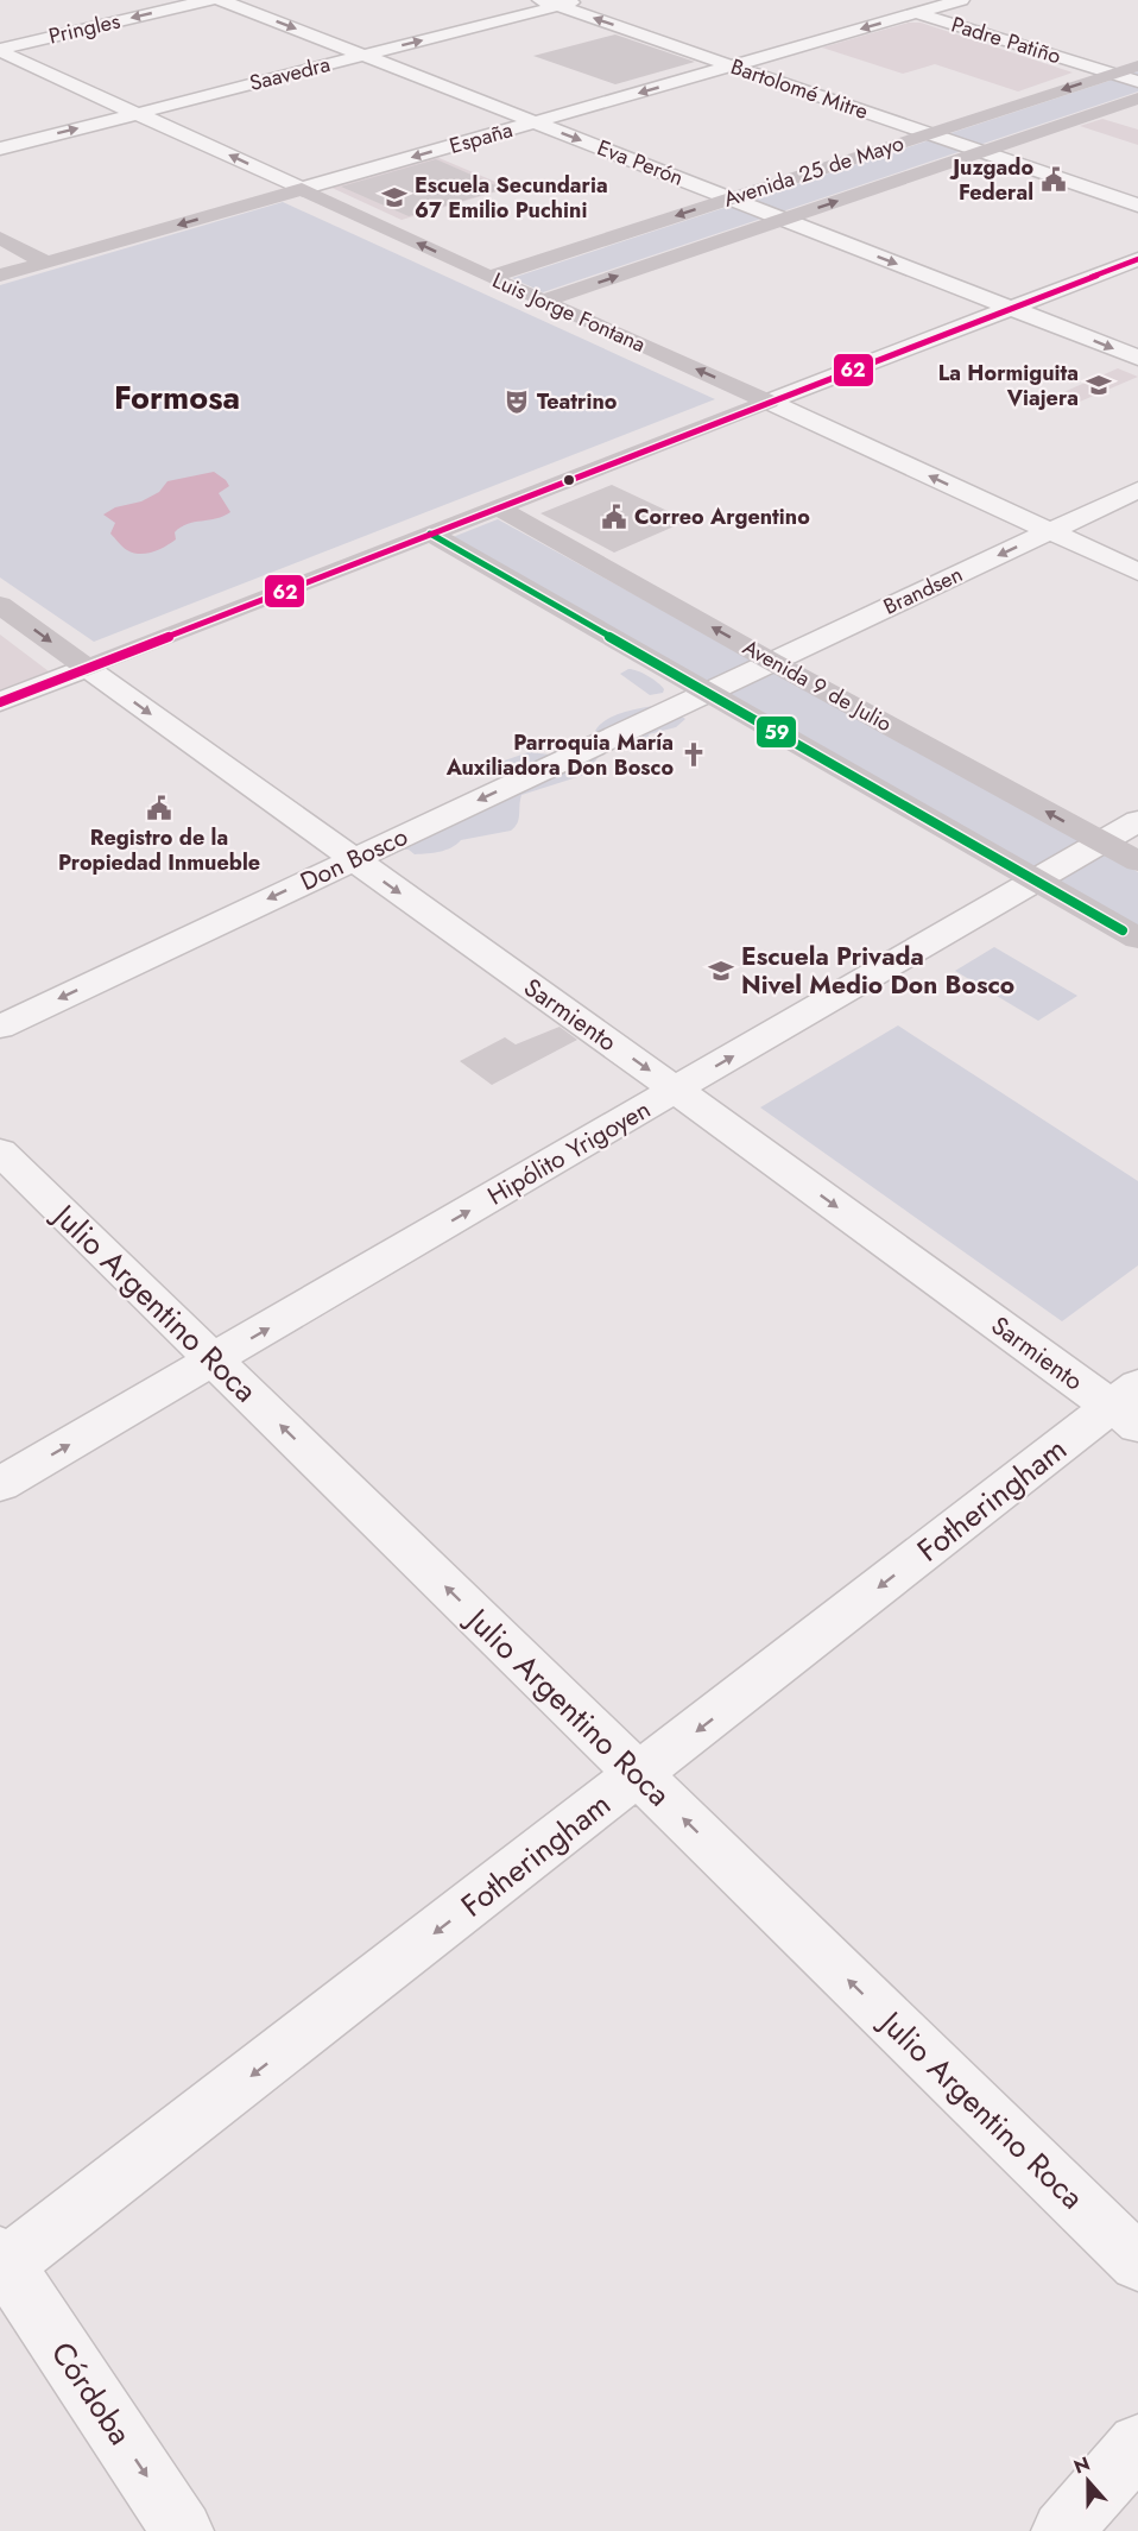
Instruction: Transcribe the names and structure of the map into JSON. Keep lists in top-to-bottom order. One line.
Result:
{"streets":{"main road":["España","Avenida 25 de Mayo","Luis Jorge Fontana","Avenida 9 de Julio","Sarmiento"],"street":["Pringles","Padre Patiño","Saavedra","Bartolomé Mitre","Eva Perón","Brandsen","Don Bosco","Hipólito Yrigoyen","Julio Argentino Roca","Fotheringham","Córdoba"]},"crossings":[["Pringles","Luis Jorge Fontana"],["Padre Patiño","España"],["Padre Patiño","Avenida 25 de Mayo"],["Saavedra","Bartolomé Mitre"],["Saavedra","Eva Perón"],["Saavedra","Luis Jorge Fontana"],["Bartolomé Mitre","España"],["Bartolomé Mitre","Avenida 25 de Mayo"],["España","Eva Perón"],["España","Luis Jorge Fontana"],["Eva Perón","Avenida 25 de Mayo"],["Avenida 25 de Mayo","Luis Jorge Fontana"],["Luis Jorge Fontana","Brandsen"],["Brandsen","Avenida 9 de Julio"],["Brandsen","Don Bosco"],["Avenida 9 de Julio","Hipólito Yrigoyen"],["Don Bosco","Sarmiento"],["Sarmiento","Hipólito Yrigoyen"],["Sarmiento","Fotheringham"],["Hipólito Yrigoyen","Julio Argentino Roca"],["Julio Argentino Roca","Fotheringham"],["Fotheringham","Córdoba"]],"one_way":["Pringles","Saavedra","España","Eva Perón","Luis Jorge Fontana","Don Bosco","Hipólito Yrigoyen","Julio Argentino Roca","Fotheringham","Córdoba"],"districts":["Formosa"],"places":{"public building":["Juzgado Federal","Correo Argentino","Registro de la Propiedad Inmueble"],"school or university":["Escuela Secundaria 67 Emilio Puchini","La Hormiguita Viajera","Escuela Privada Nivel Medio Don Bosco"],"theatre":["Teatrino"],"church":["Parroquia María Auxiliadora Don Bosco"]},"lines":["transit line 62","transit line 59"],"north":"top"}
